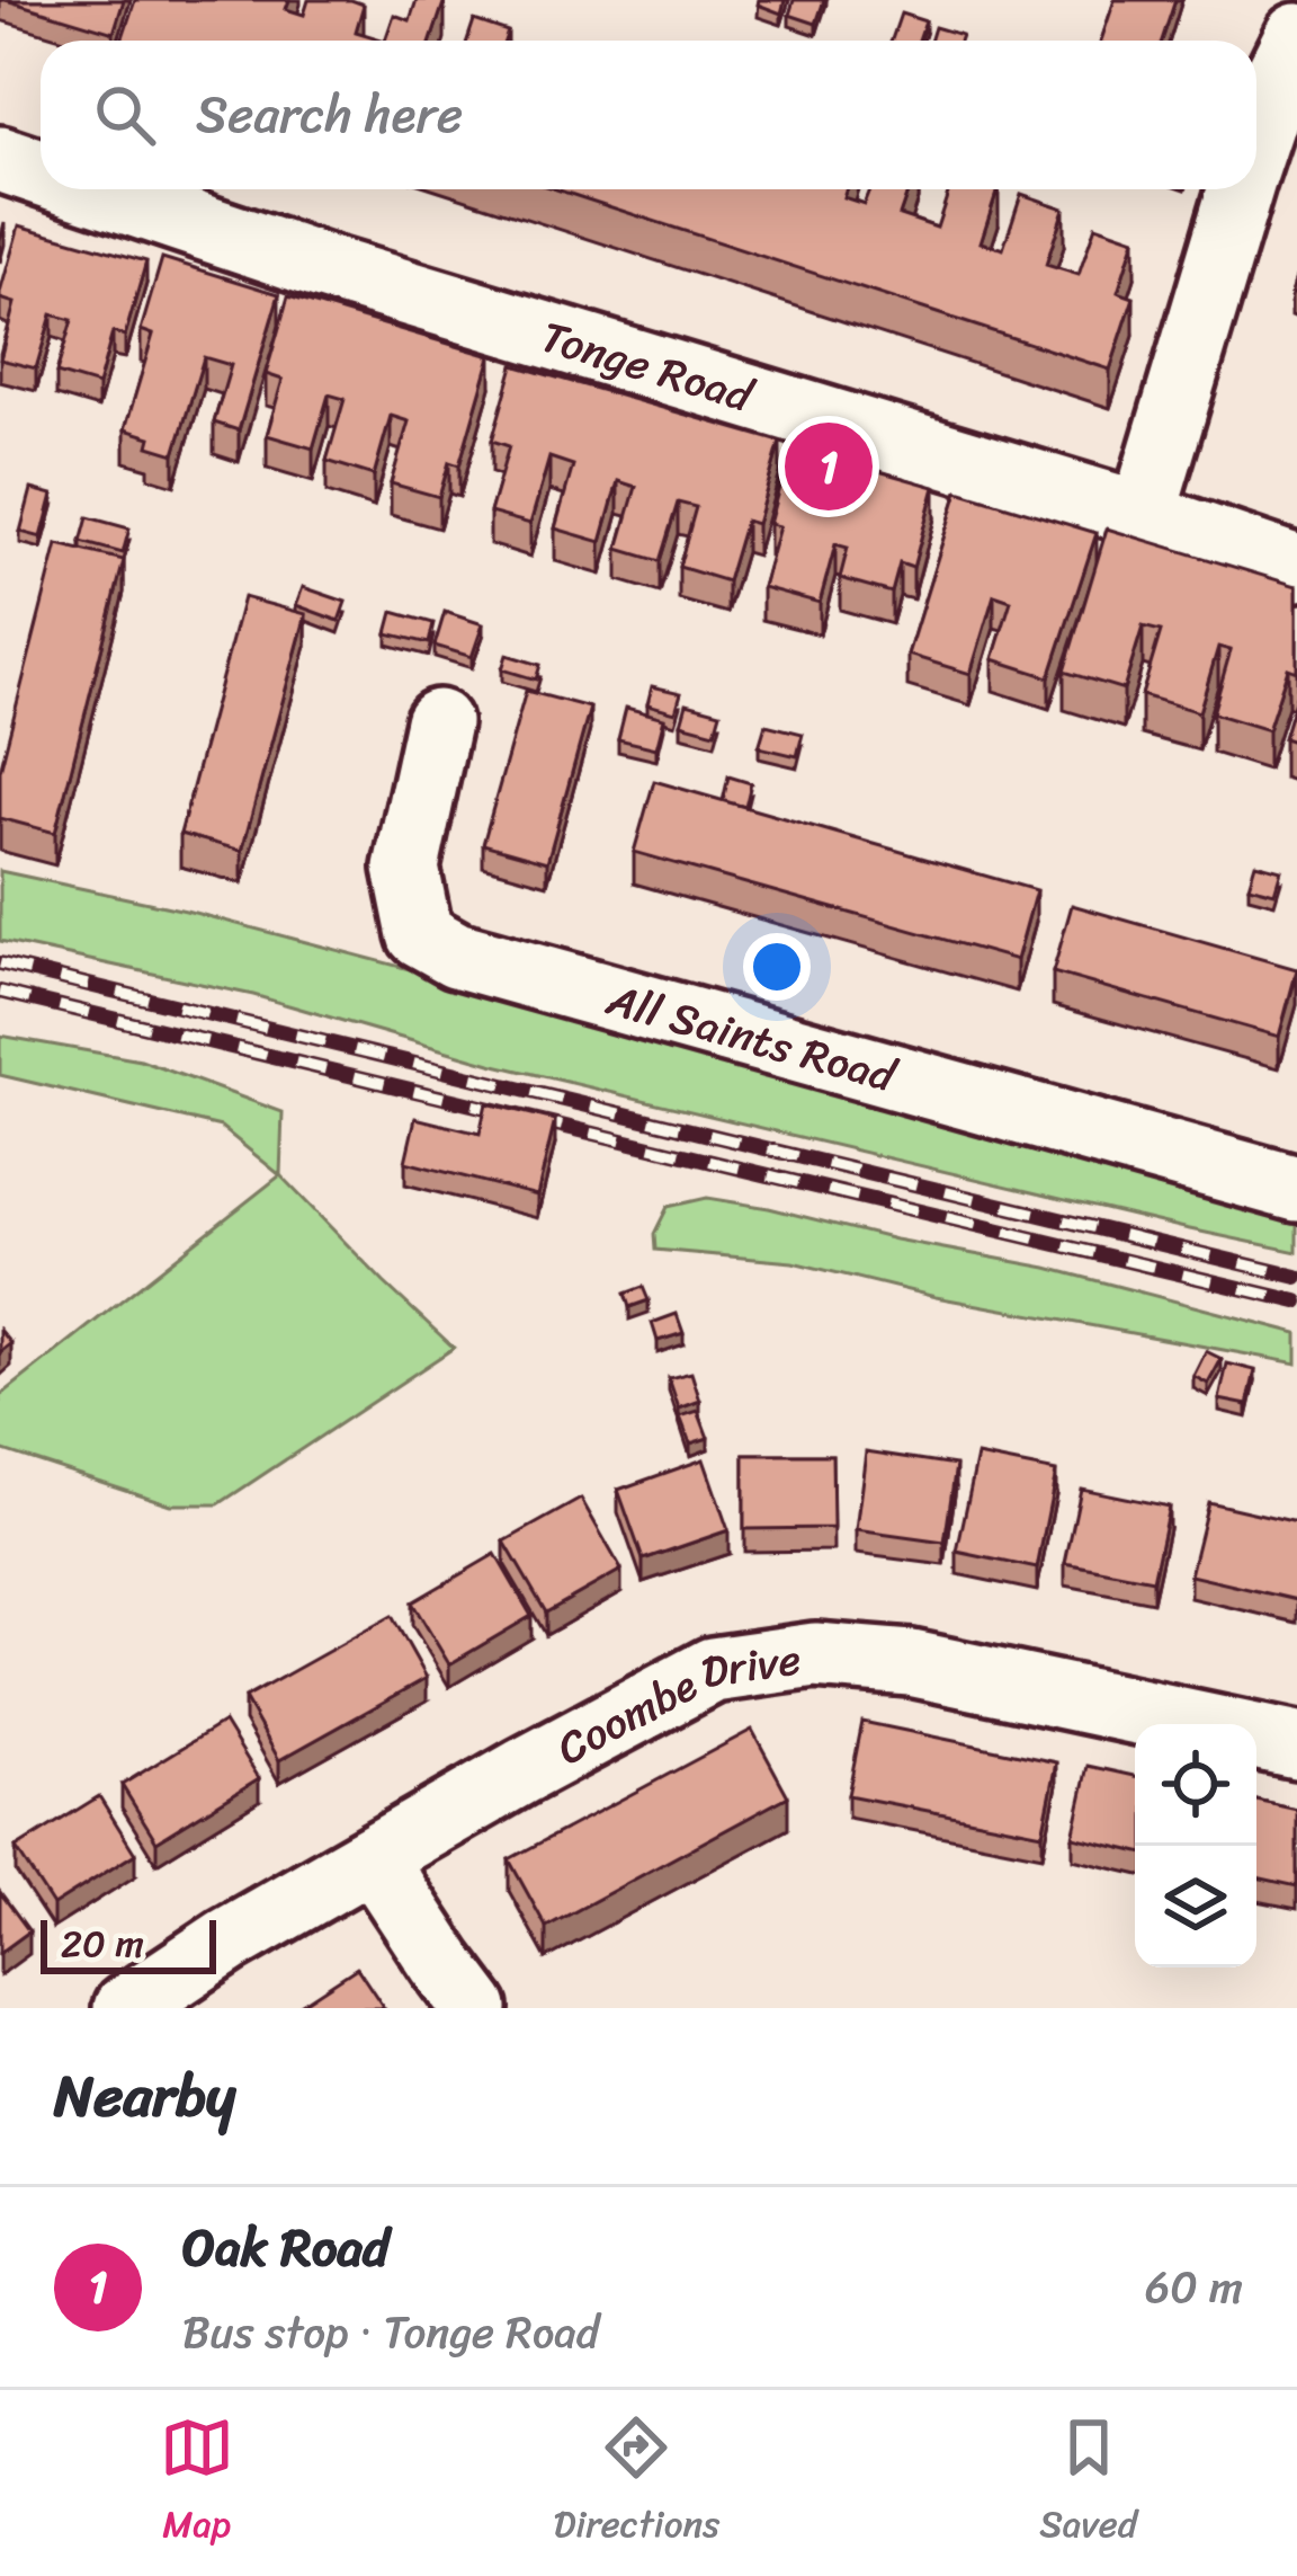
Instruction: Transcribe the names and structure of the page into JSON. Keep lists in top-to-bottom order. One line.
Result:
{"streets":{"street":["Tonge Road","All Saints Road","Coombe Drive"]},"scale_bar":"20 m","page":{"search":"Search here","pins":"1","scale":"20 m","heading":"Nearby","list":[{"mark":"1","name":"Oak Road","note":"Bus stop · Tonge Road","value":"60 m"}],"nav":["Map","Directions","Saved"]}}
